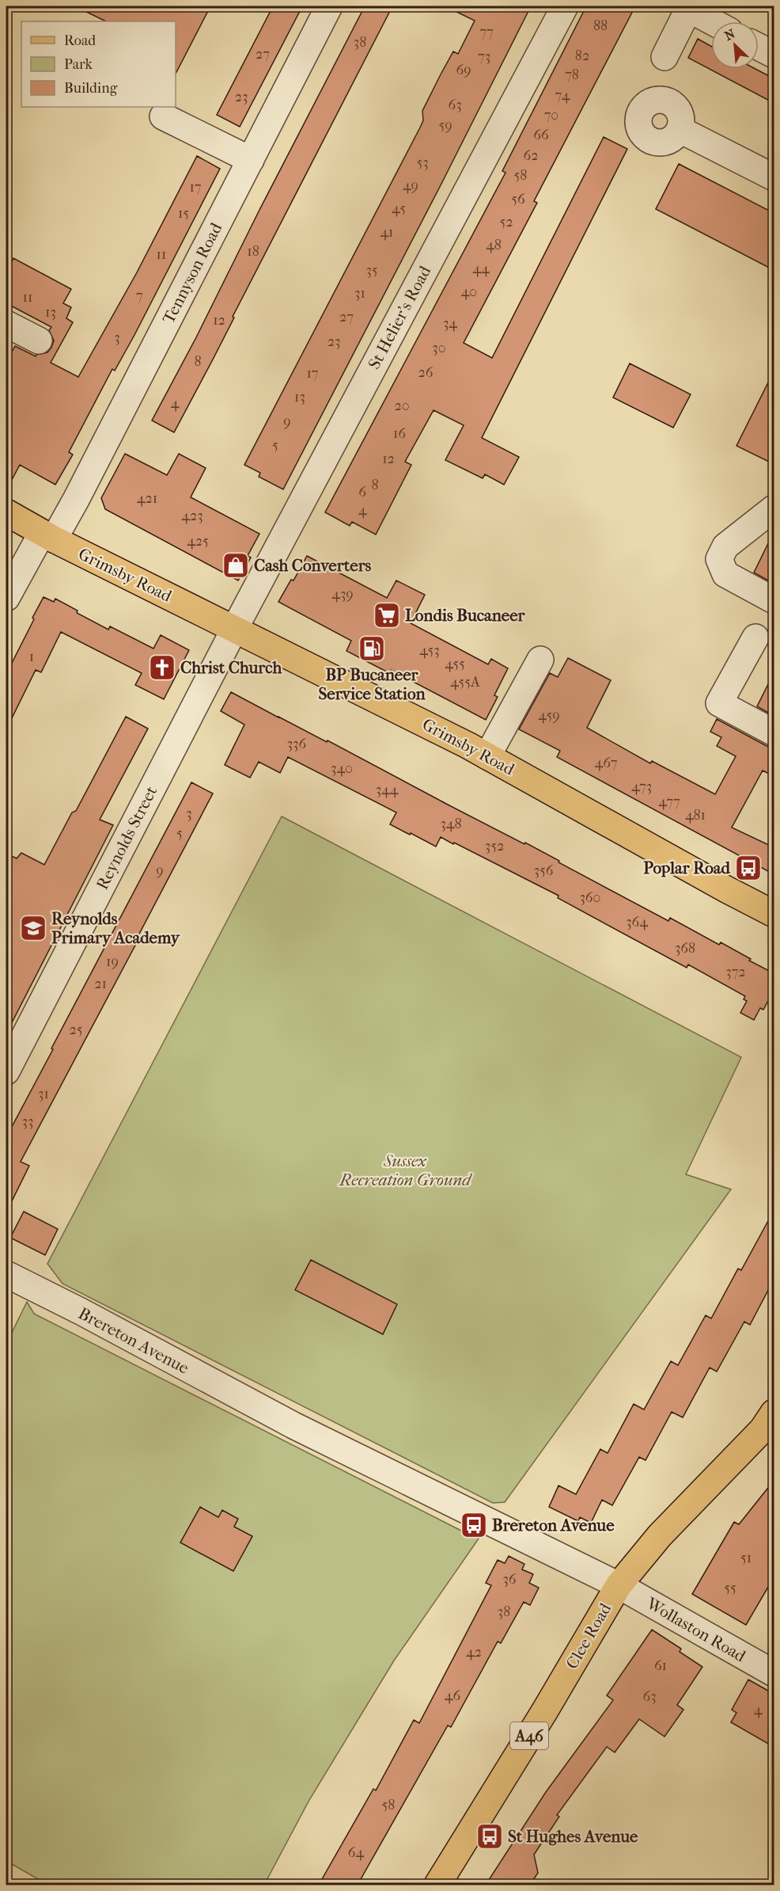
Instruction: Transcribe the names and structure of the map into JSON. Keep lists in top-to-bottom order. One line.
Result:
{"streets":{"main road":["Grimsby Road","Clee Road","A46"],"street":["Tennyson Road","St Helier's Road","Reynolds Street","Brereton Avenue","Wollaston Road"]},"crossings":[["Tennyson Road","Grimsby Road"],["St Helier's Road","Grimsby Road"],["St Helier's Road","Reynolds Street"],["Grimsby Road","Reynolds Street"],["Brereton Avenue","Wollaston Road"],["Brereton Avenue","Clee Road"],["Wollaston Road","Clee Road"]],"parks":["Sussex Recreation Ground"],"places":{"shop":["Cash Converters"],"supermarket":["Londis Bucaneer"],"fuel station":["BP Bucaneer Service Station"],"church":["Christ Church"],"bus stop":["Poplar Road","Brereton Avenue","St Hughes Avenue"],"school or university":["Reynolds Primary Academy"]},"house_numbers":["88","77","38","27","82","73","69","78","74","23","63","70","59","66","62","53","58","49","17","56","45","15","52","41","48","18","11","44","35","40","31","7","11","13","27","12","34","3","23","30","8","26","17","13","4","20","9","16","5","12","8","6","421","4","423","425","439","453","1","455","455A","459","336","467","340","473","344","477","3","481","348","5","352","9","356","360","364","368","19","372","21","25","31","33","51","36","55","38","42","61","46","63","4","58","64"],"legend":["Road","Park","Building"],"north":"top left"}
